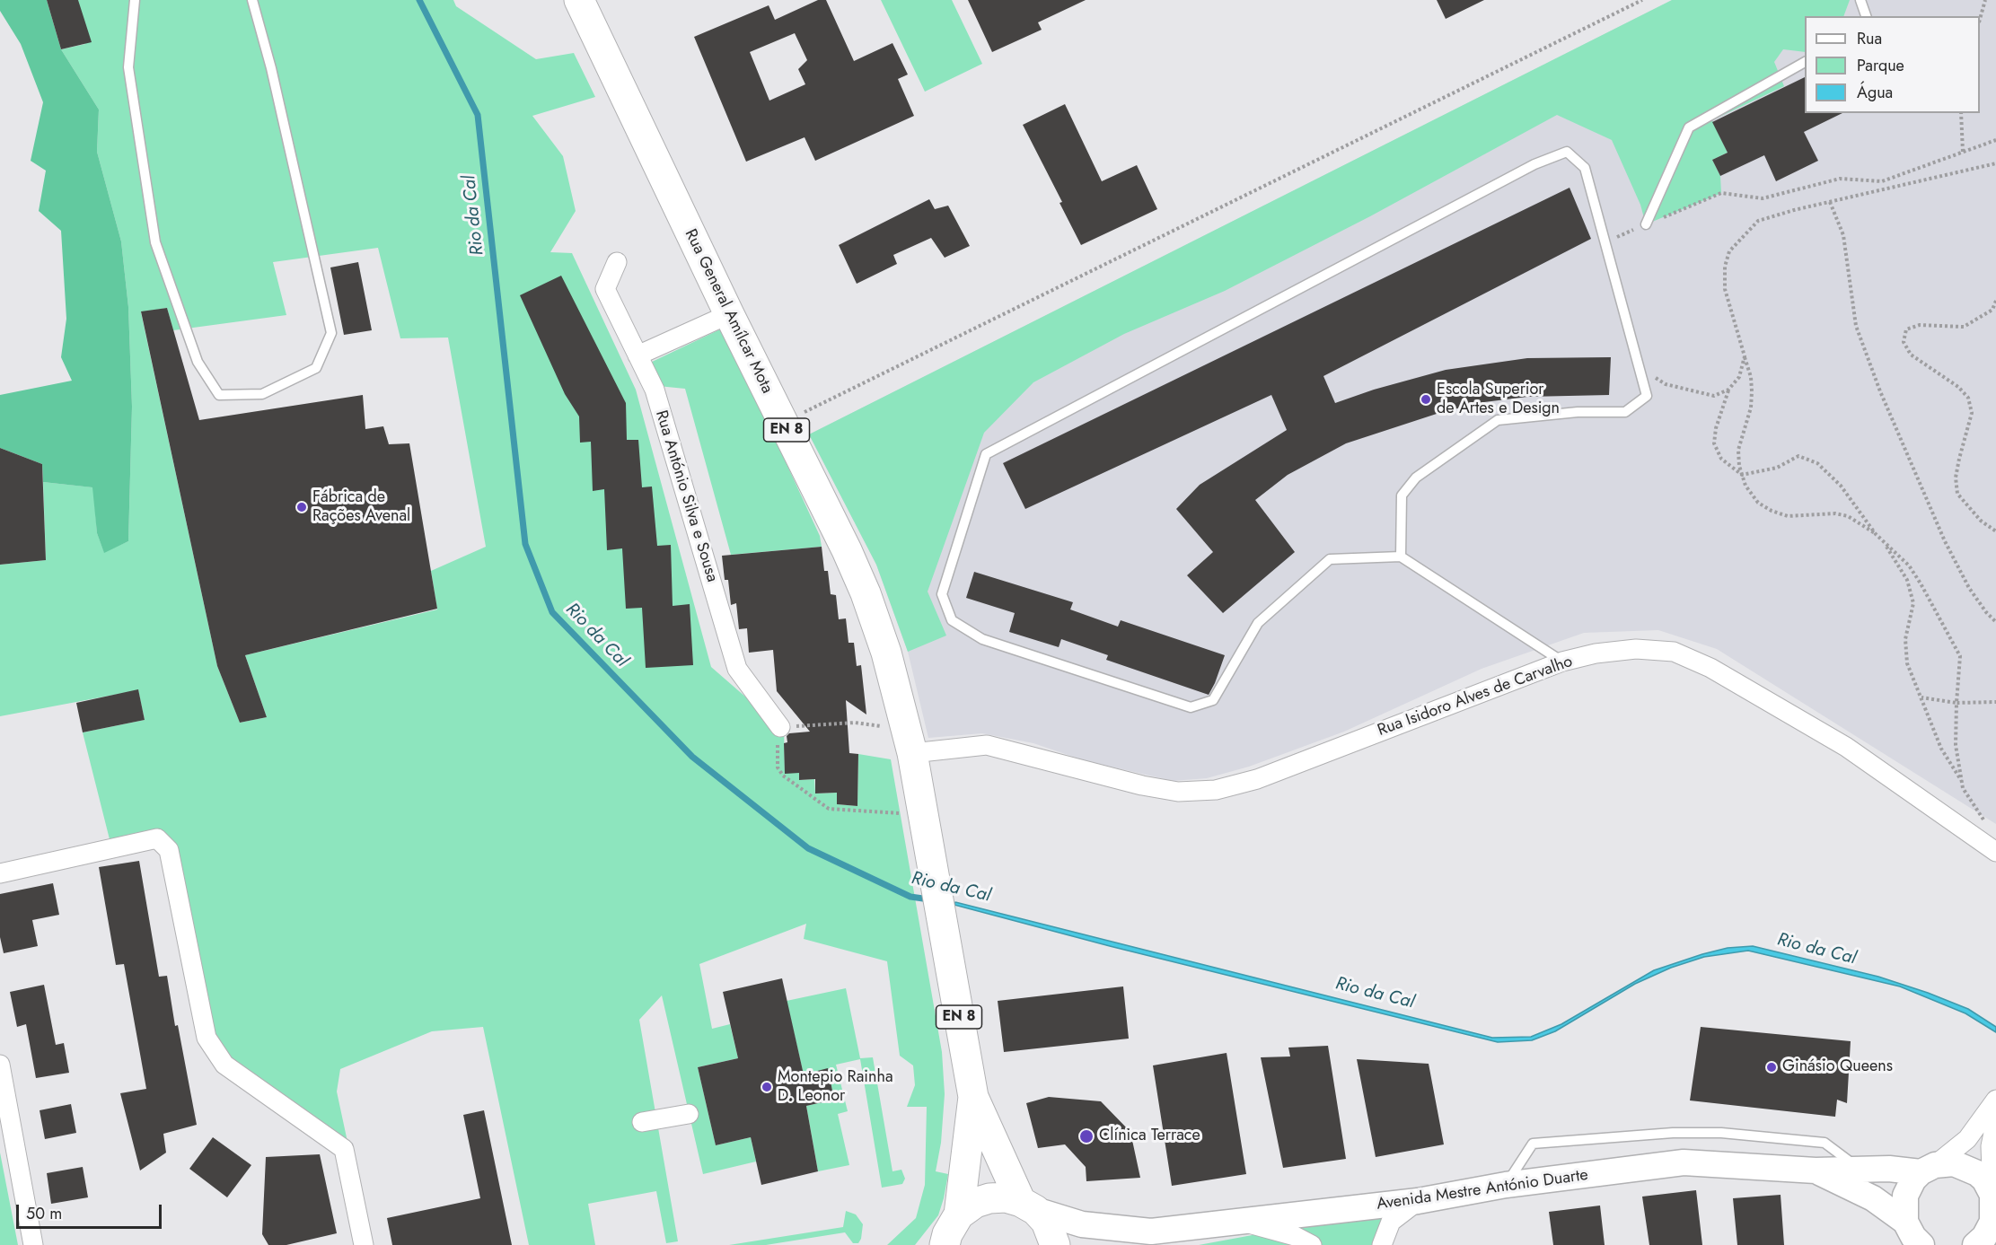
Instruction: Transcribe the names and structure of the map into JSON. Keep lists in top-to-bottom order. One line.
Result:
{"streets":{"main road":["Rua General Amílcar Mota","EN 8","Avenida Mestre António Duarte"],"street":["Rua António Silva e Sousa","Rua Isidoro Alves de Carvalho"]},"crossings":[["Rua General Amílcar Mota","Rua Isidoro Alves de Carvalho"]],"water":["Rio da Cal"],"places":["Escola Superior de Artes e Design","Fábrica de Rações Avenal","Ginásio Queens","Montepio Rainha D. Leonor","Clínica Terrace"],"legend":["Rua","Parque","Água"],"scale_bar":"50 m"}
